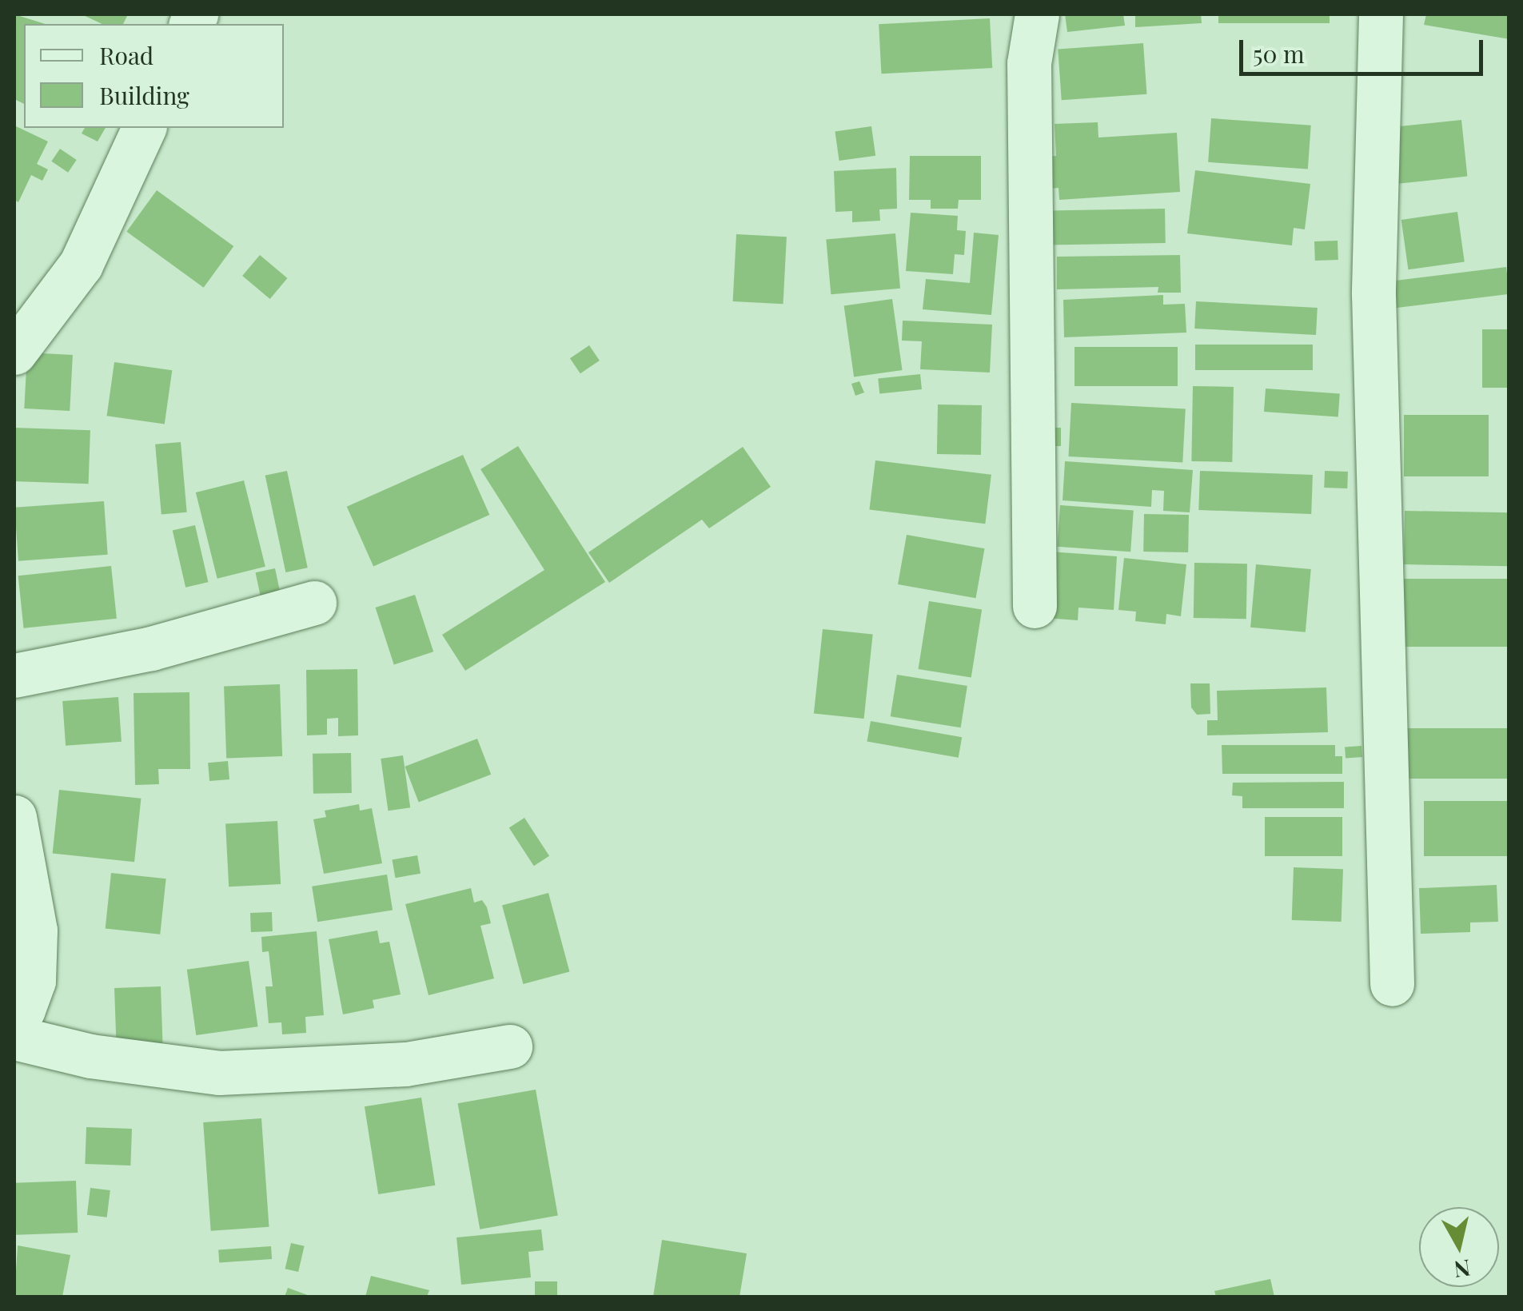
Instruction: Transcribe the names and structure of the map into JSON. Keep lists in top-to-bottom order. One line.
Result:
{"legend":["Road","Building"],"scale_bar":"50 m","north":"bottom"}
